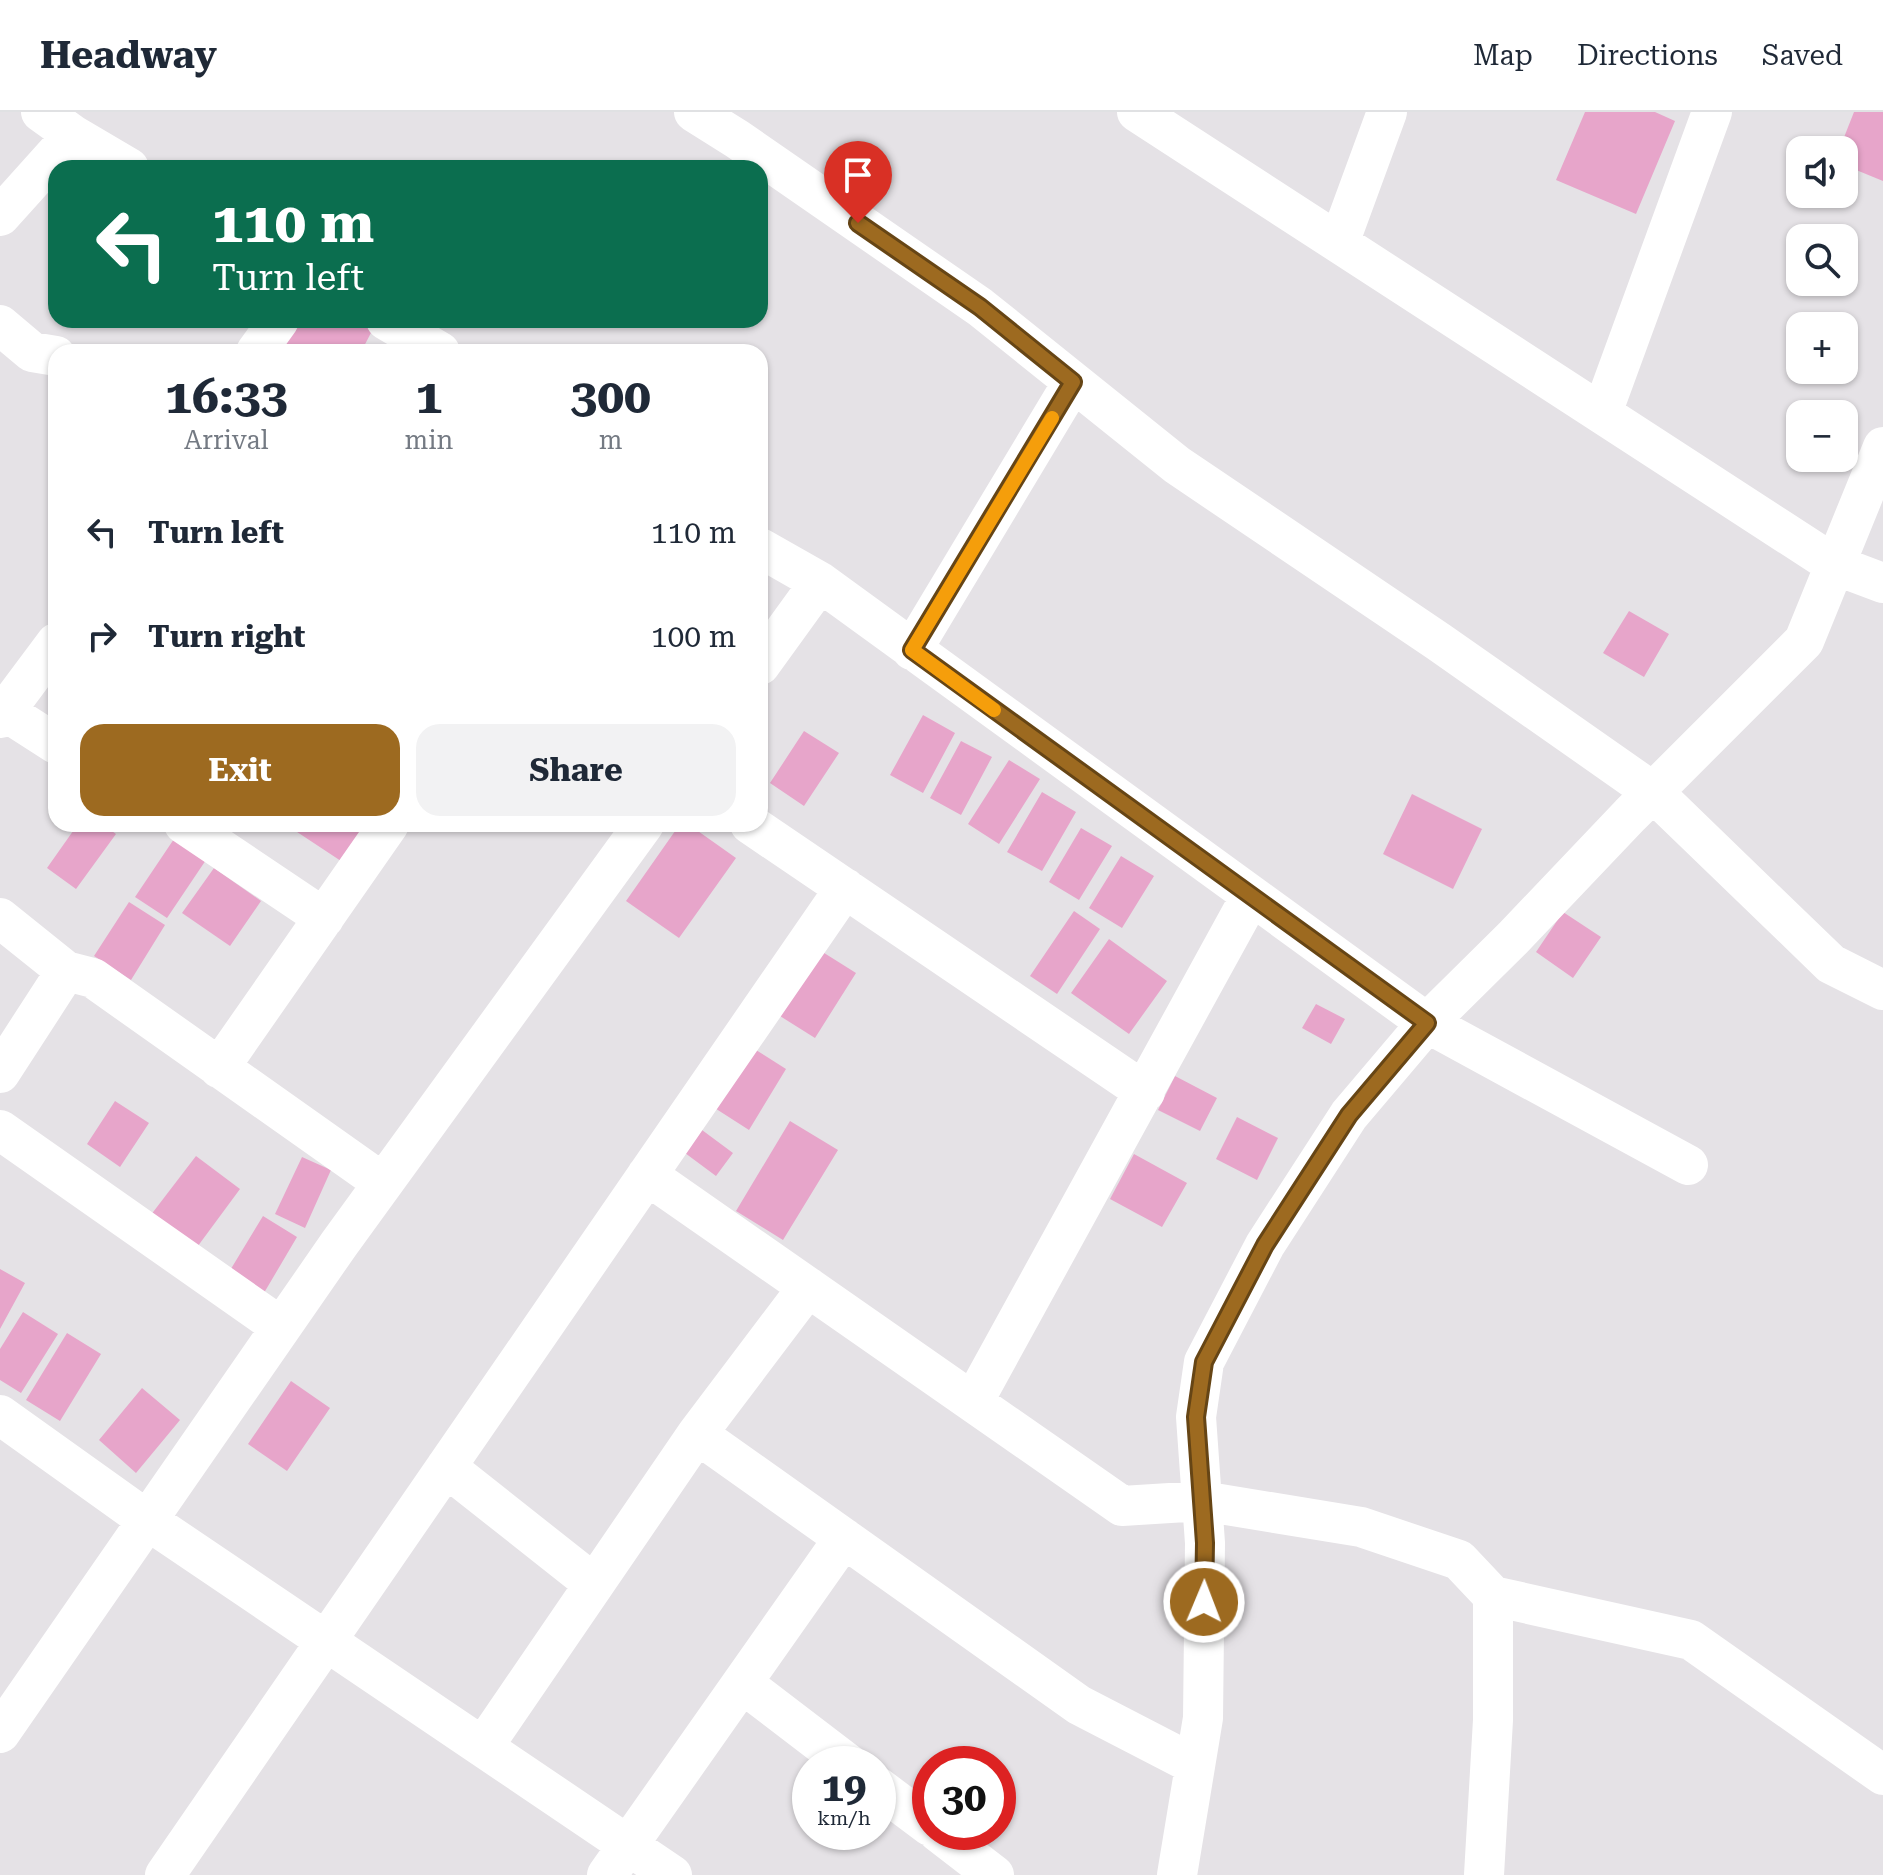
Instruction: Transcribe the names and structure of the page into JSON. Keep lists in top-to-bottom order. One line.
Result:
{"page":{"header":"Headway","nav":["Map","Directions","Saved"],"map_buttons":["+","−"],"turn":["110 m","Turn left"],"eta":["16:33","Arrival","1","min","300","m"],"list":[{"name":"Turn left","value":"110 m"},{"name":"Turn right","value":"100 m"}],"buttons":["Exit","Share"],"speed":"19 km/h","limit":"30"}}
